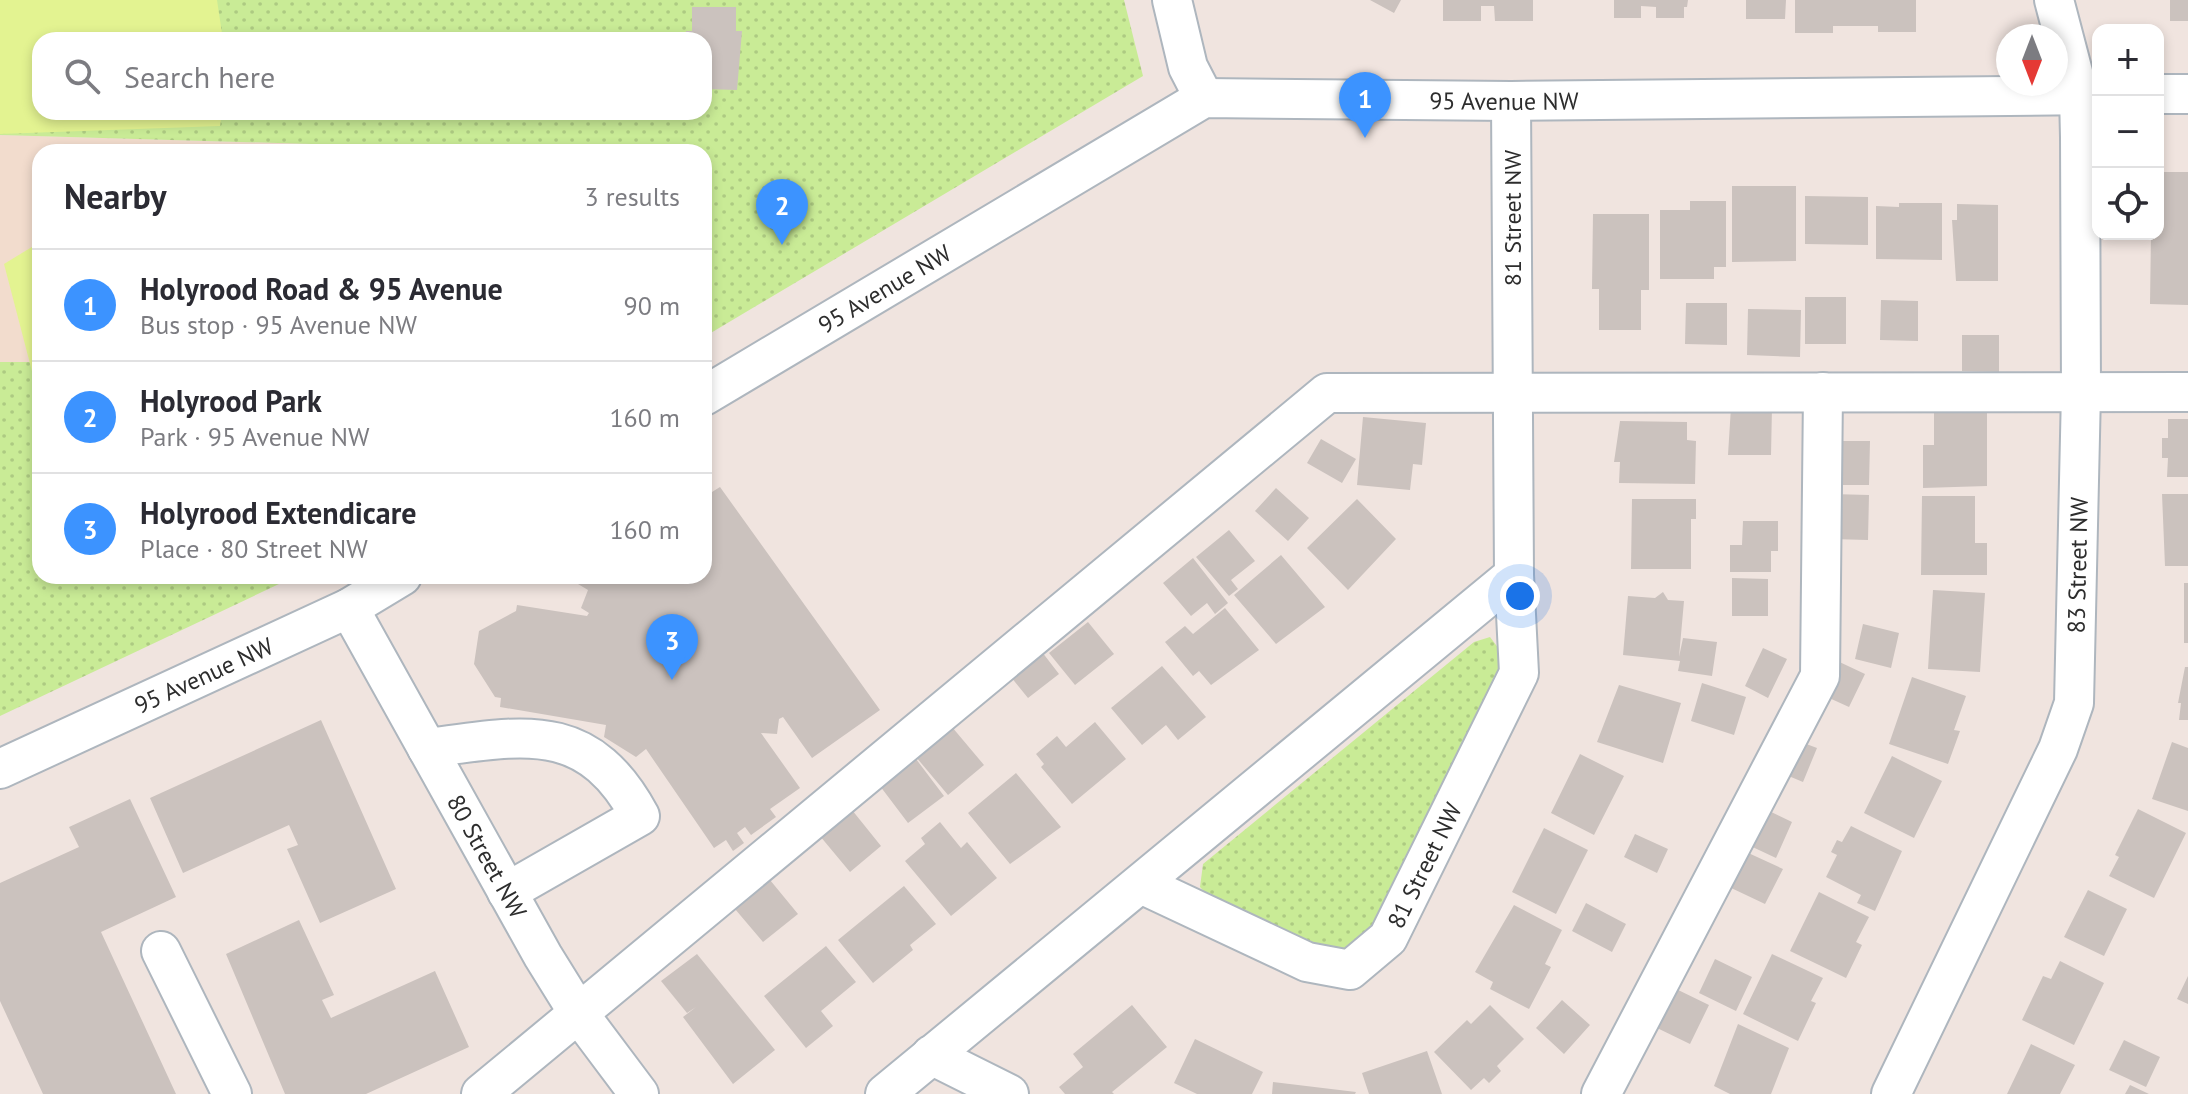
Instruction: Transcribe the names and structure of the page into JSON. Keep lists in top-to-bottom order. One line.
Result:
{"streets":{"street":["95 Avenue NW","81 Street NW","83 Street NW","80 Street NW"]},"crossings":[["95 Avenue NW","81 Street NW"],["95 Avenue NW","83 Street NW"],["95 Avenue NW","80 Street NW"]],"north":"bottom","page":{"map_buttons":["+","−"],"search":"Search here","pins":["1","2","3"],"heading":["Nearby","3 results"],"list":[{"mark":"1","name":"Holyrood Road & 95 Avenue","note":"Bus stop · 95 Avenue NW","value":"90 m"},{"mark":"2","name":"Holyrood Park","note":"Park · 95 Avenue NW","value":"160 m"},{"mark":"3","name":"Holyrood Extendicare","note":"Place · 80 Street NW","value":"160 m"}]}}
